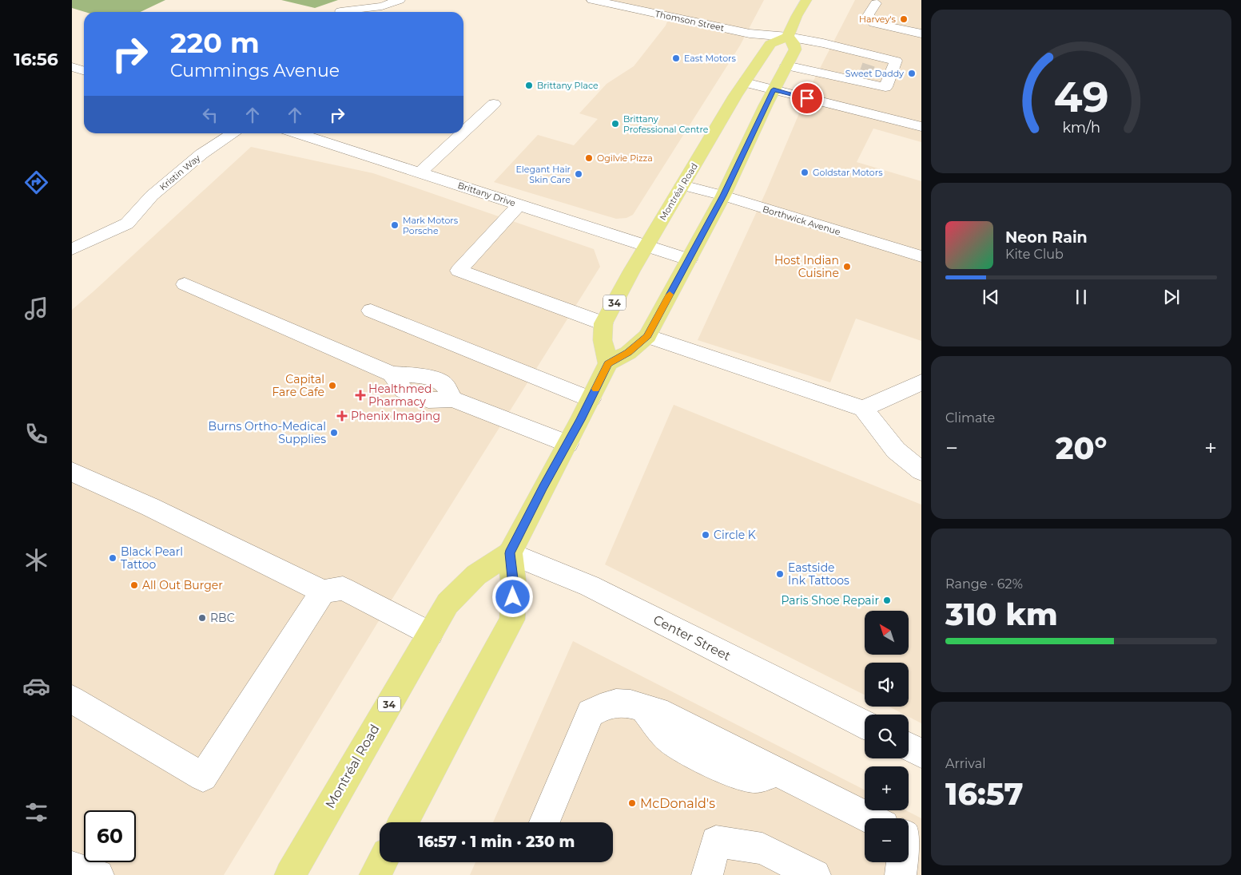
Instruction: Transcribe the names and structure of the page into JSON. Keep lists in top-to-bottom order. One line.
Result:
{"streets":{"main road":["Montréal Road","34"],"street":["Thomson Street","Kristin Way","Brittany Drive","Borthwick Avenue","Center Street"]},"crossings":[["Thomson Street","Montréal Road"],["Montréal Road","Brittany Drive"],["Montréal Road","Borthwick Avenue"],["Montréal Road","Center Street"]],"places":{"other":["Harvey's","East Motors","Sweet Daddy","Brittany Place","Brittany Professional Centre","Ogilvie Pizza","Goldstar Motors","Elegant Hair Skin Care","Mark Motors Porsche","Host Indian Cuisine","Capital Fare Cafe","Burns Ortho-Medical Supplies","Circle K","Black Pearl Tattoo","Eastside Ink Tattoos","All Out Burger","Paris Shoe Repair","RBC","McDonald's"],"health":["Healthmed Pharmacy","Phenix Imaging"]},"north":"top left","page":{"tabs":"16:56","turn":["220 m","Cummings Avenue"],"song":["Neon Rain","Kite Club"],"tile":["Climate",["Range · 62%","310 km"],["Arrival","16:57"]],"heat":["−","20°","+"],"map_buttons":["+","−"],"limit":"60","trip":"16:57 · 1 min · 230 m","gauge":["49","km/h"]}}
